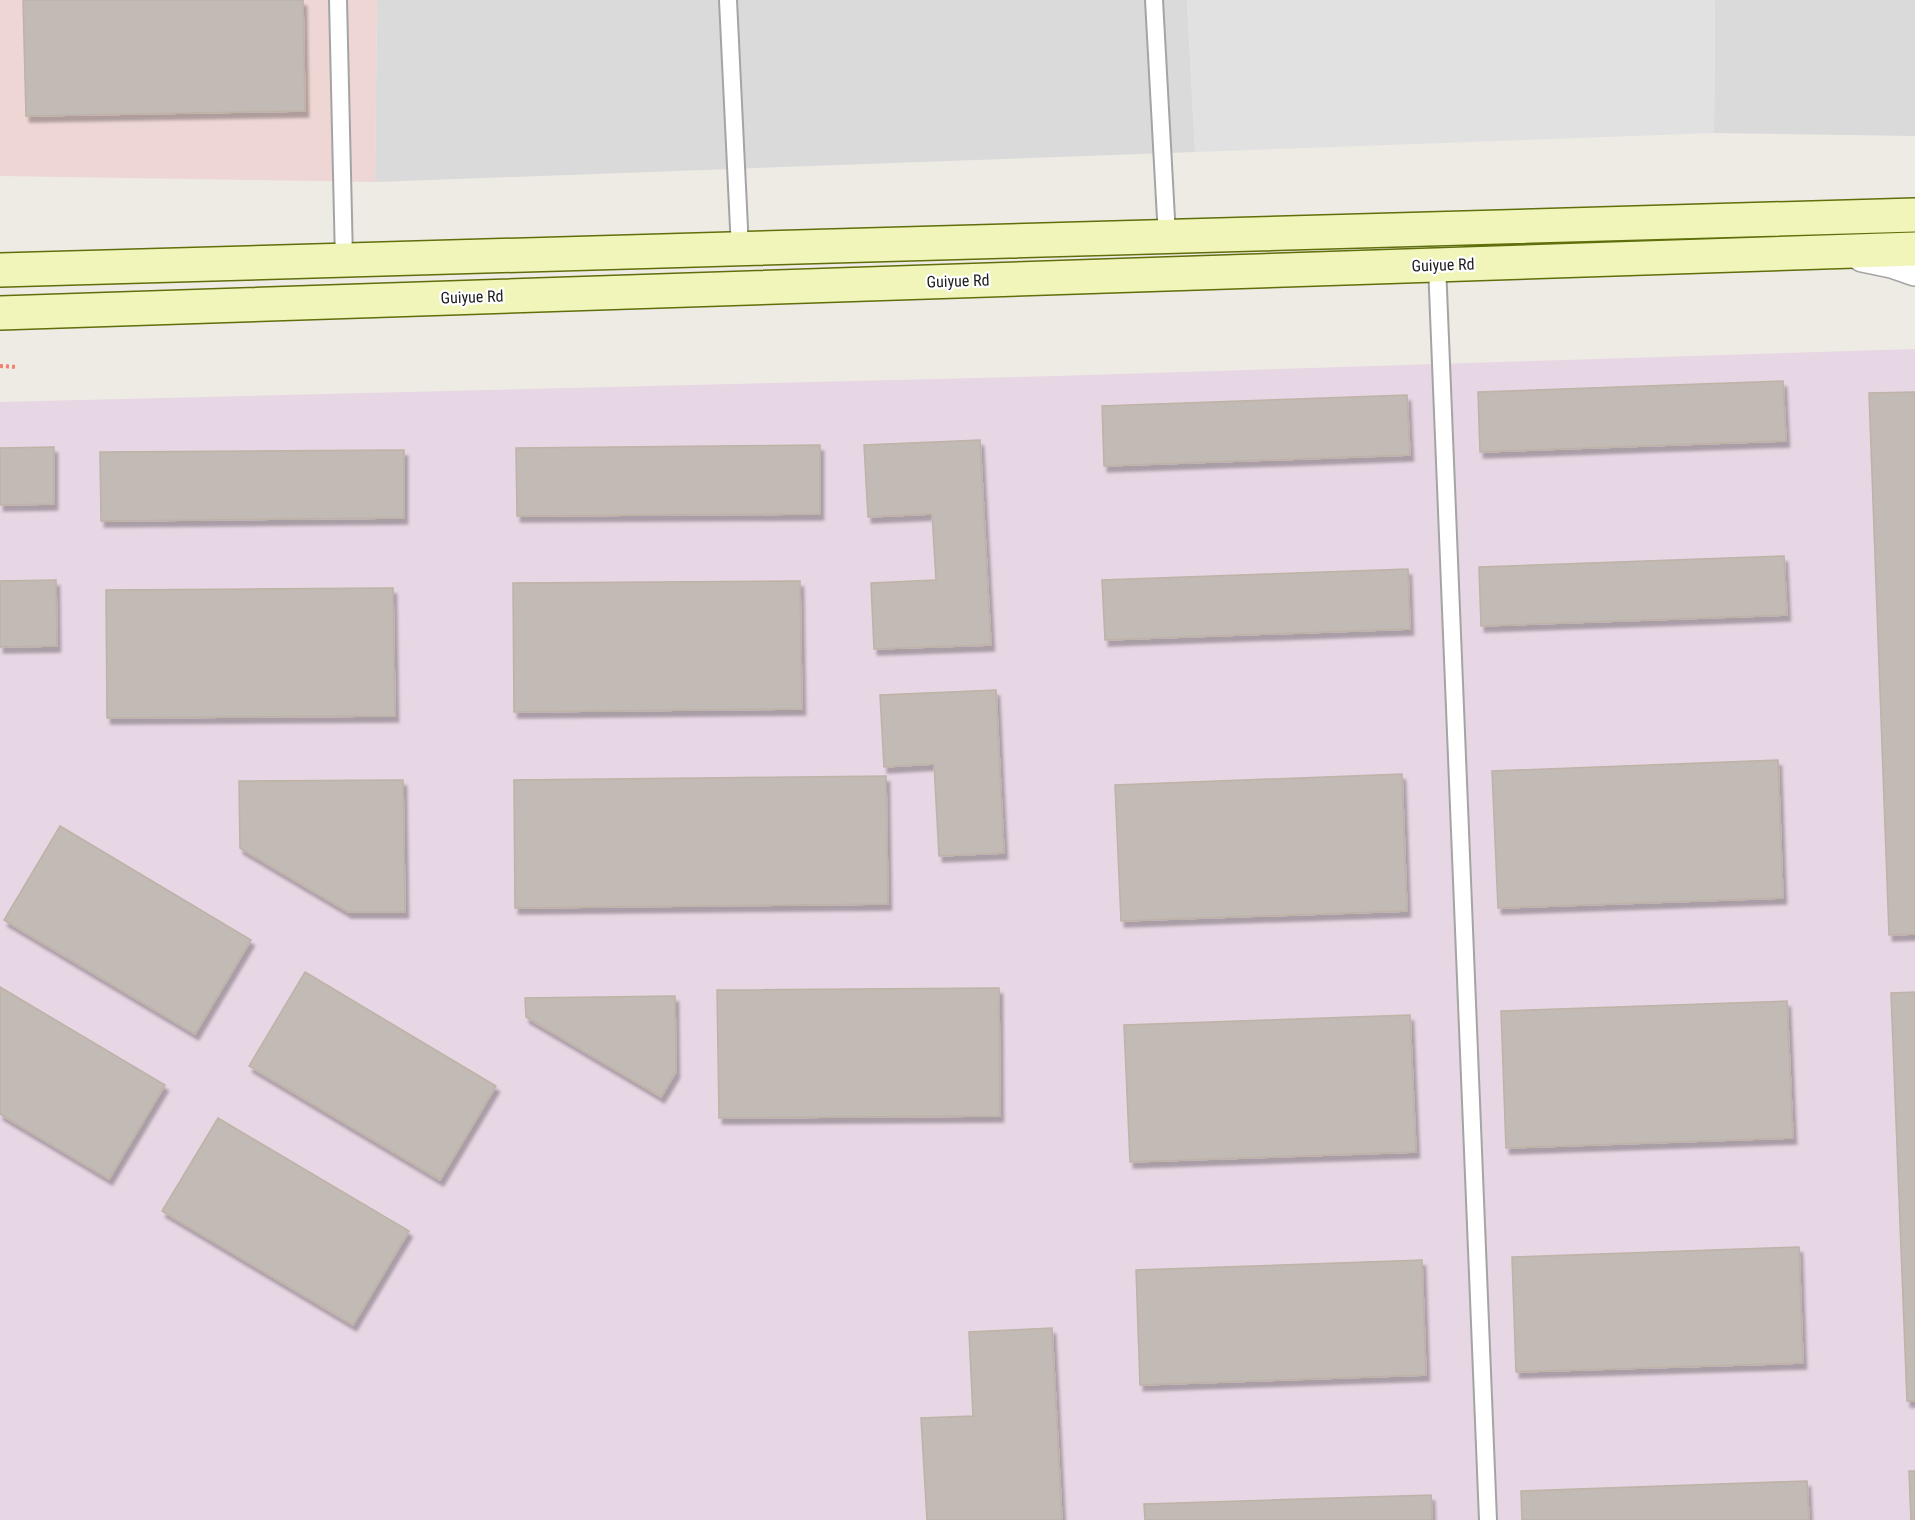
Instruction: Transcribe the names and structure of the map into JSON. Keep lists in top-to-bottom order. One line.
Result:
{"streets":{"main road":["Guiyue Rd"]}}
